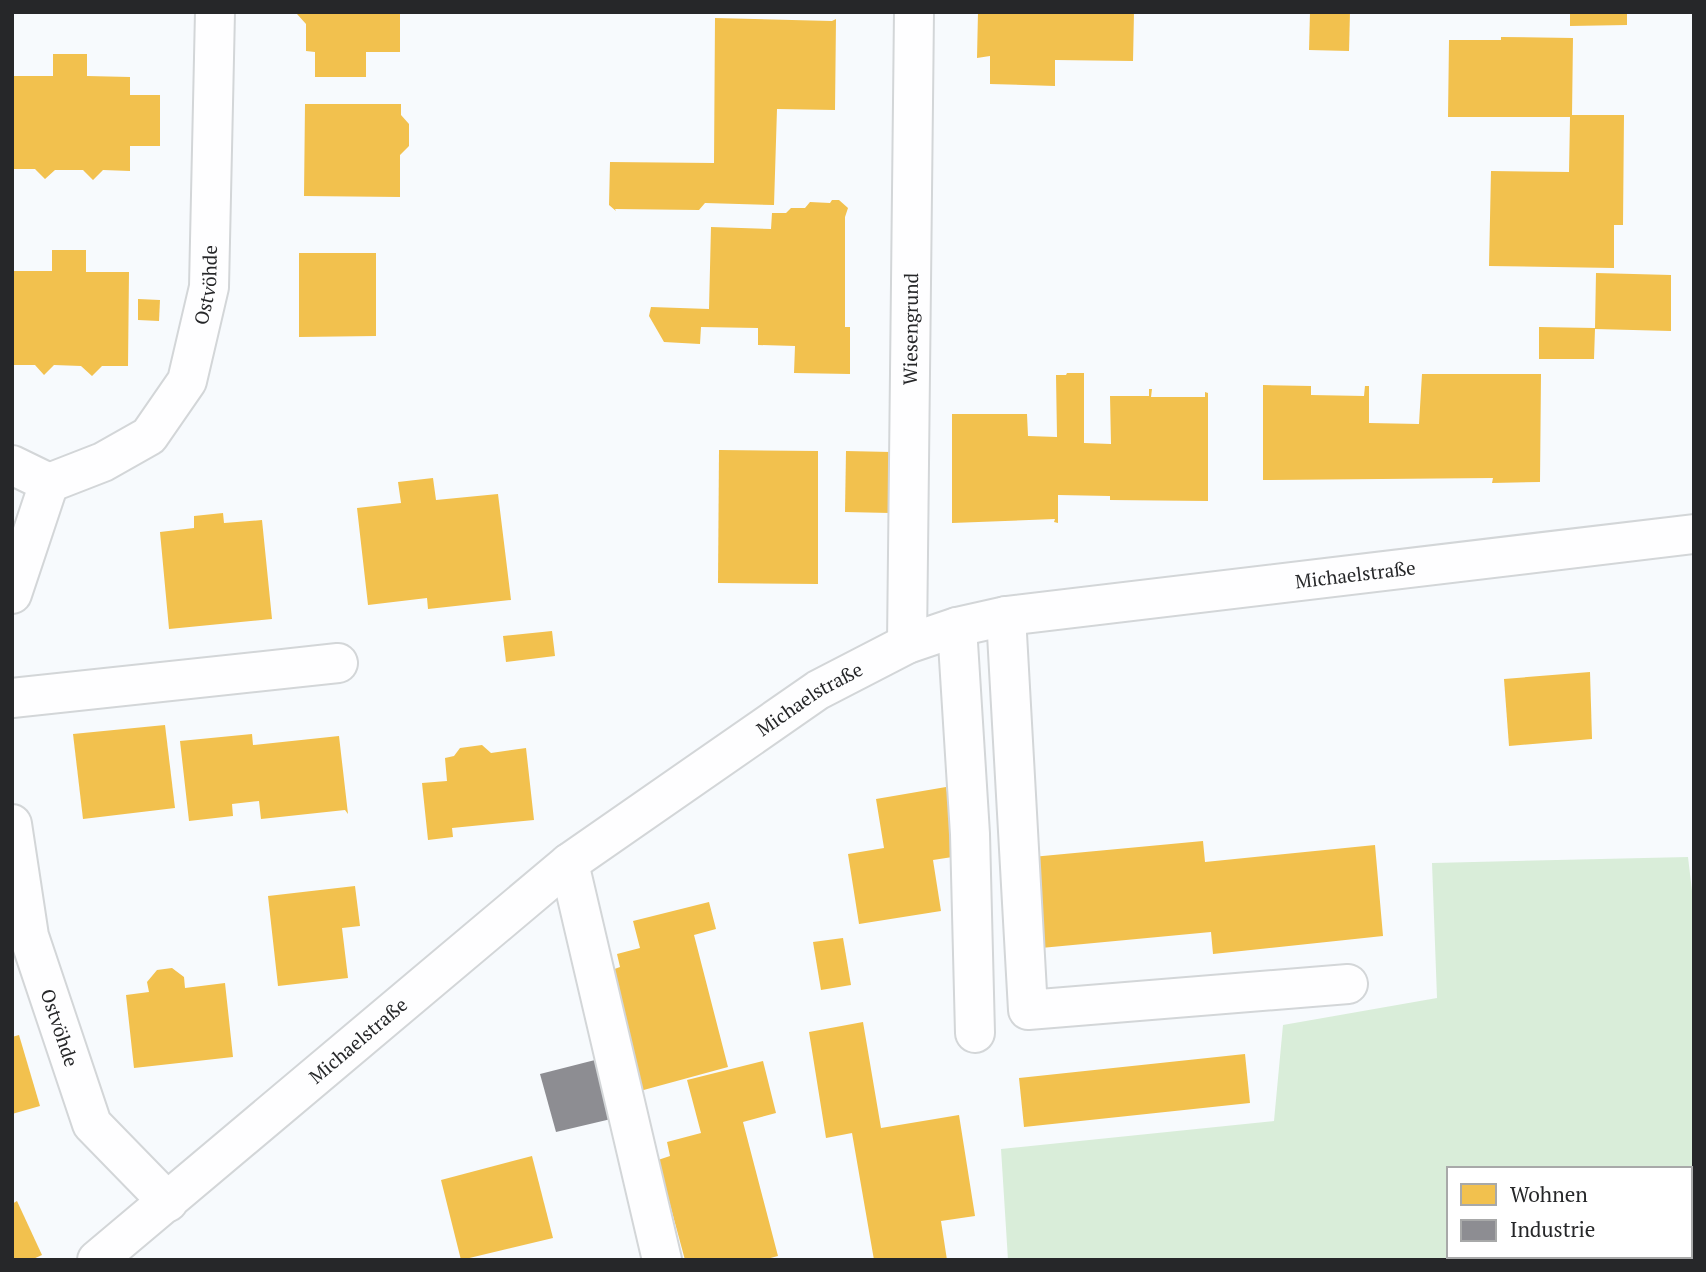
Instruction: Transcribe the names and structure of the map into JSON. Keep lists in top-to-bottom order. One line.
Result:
{"streets":{"street":["Ostvöhde","Wiesengrund","Michaelstraße"]},"crossings":[["Ostvöhde","Michaelstraße"],["Wiesengrund","Michaelstraße"]],"legend":["Wohnen","Industrie"]}
